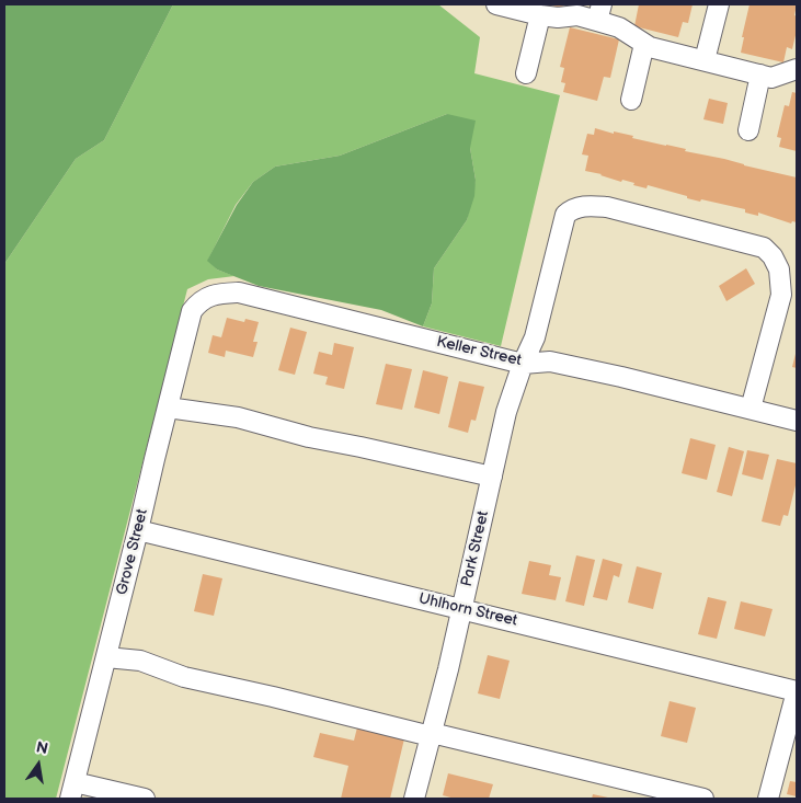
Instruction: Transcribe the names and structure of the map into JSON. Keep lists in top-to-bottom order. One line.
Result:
{"streets":{"street":["Keller Street","Park Street","Grove Street","Uhlhorn Street"]},"crossings":[["Keller Street","Park Street"],["Keller Street","Grove Street"],["Park Street","Uhlhorn Street"],["Grove Street","Uhlhorn Street"]],"north":"top"}
